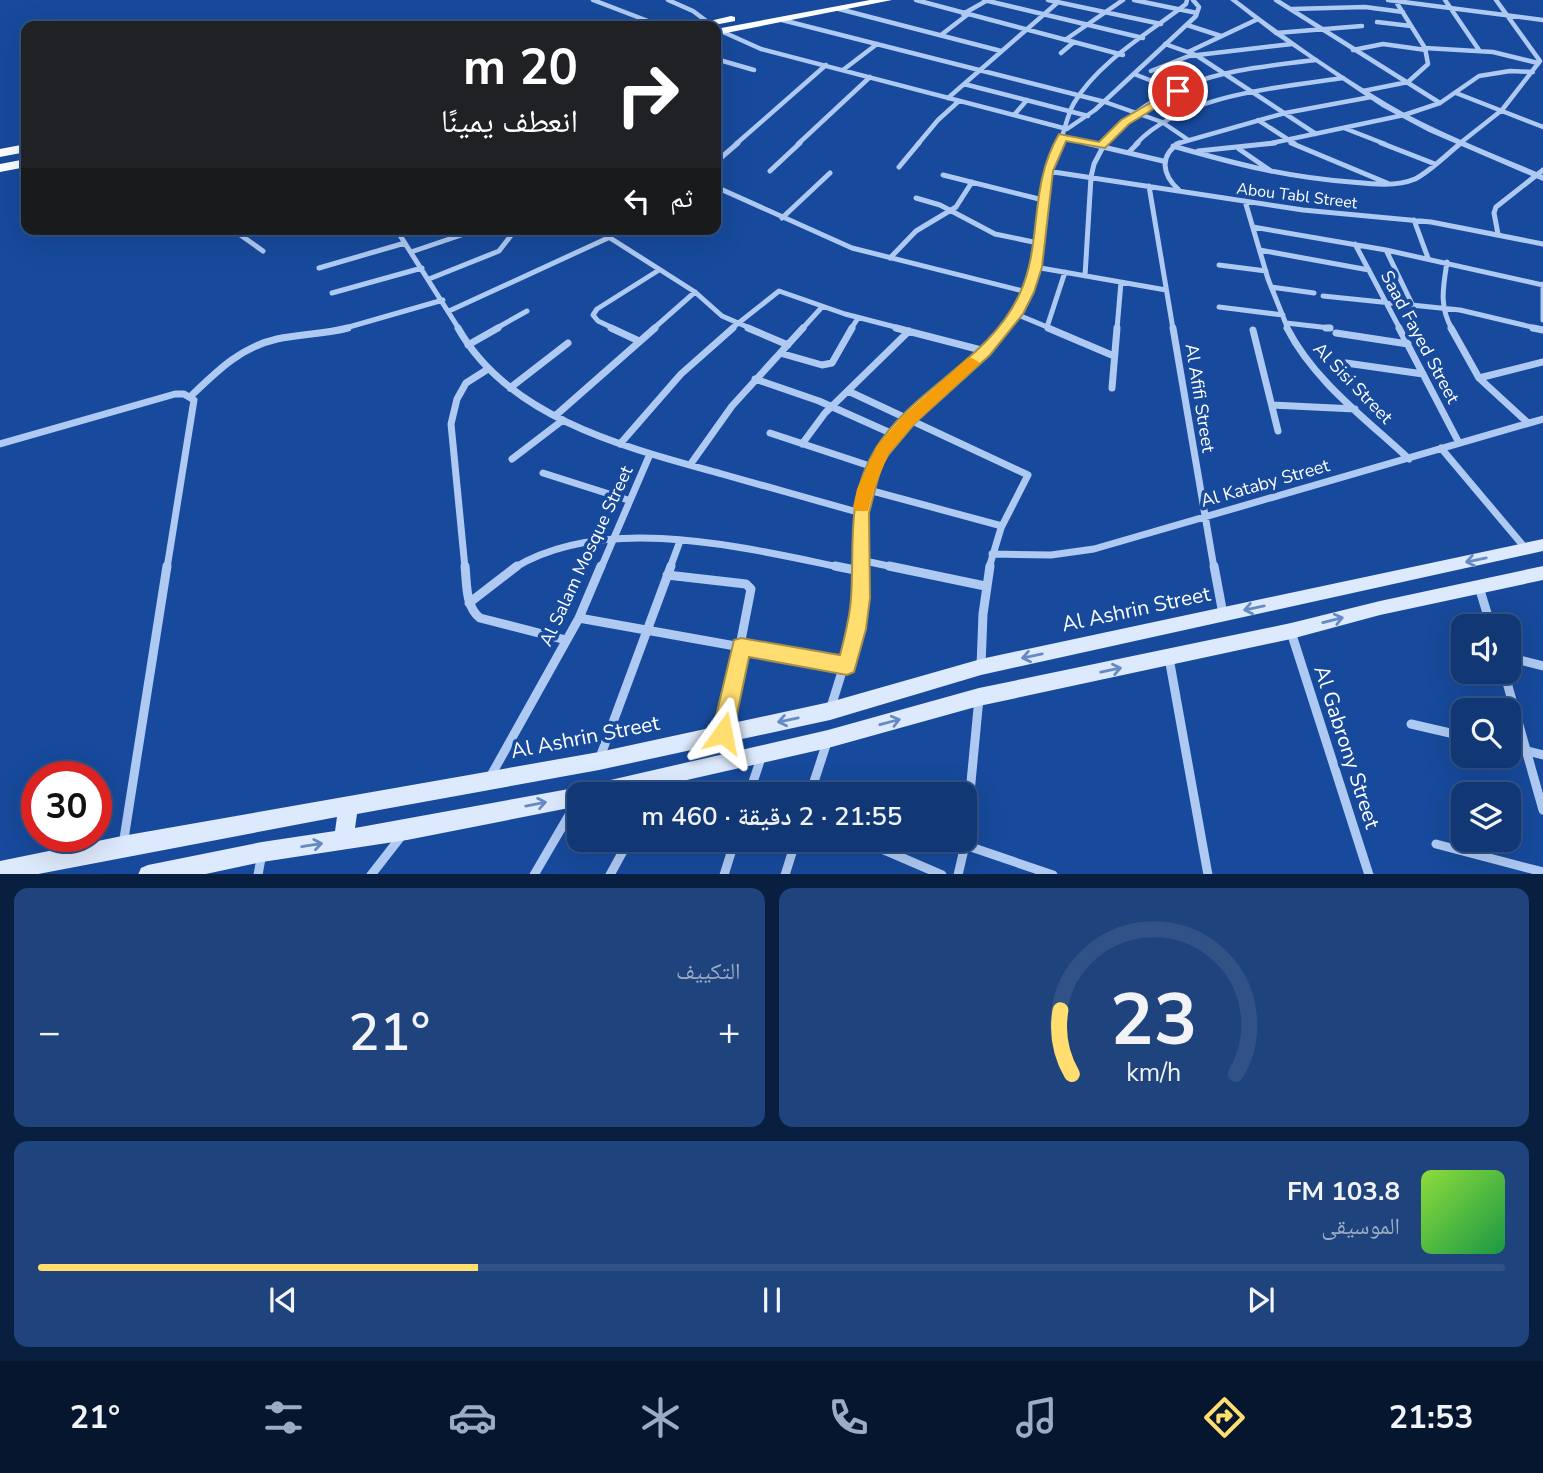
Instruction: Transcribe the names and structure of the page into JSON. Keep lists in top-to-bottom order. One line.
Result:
{"streets":{"main road":["Al Ashrin Street"],"street":["Abou Tabl Street","Saad Fayed Street","Al Sisi Street","Al Afifi Street","Al Kataby Street","Al Salam Mosque Street","Al Gabrony Street"]},"crossings":[["Abou Tabl Street","Al Sisi Street"],["Abou Tabl Street","Al Afifi Street"],["Saad Fayed Street","Al Kataby Street"],["Al Sisi Street","Al Kataby Street"],["Al Afifi Street","Al Kataby Street"],["Al Afifi Street","Al Ashrin Street"],["Al Salam Mosque Street","Al Ashrin Street"]],"page":{"turn":["20 m","انعطف يمينًا"],"then":"ثم","limit":"30","trip":"21:55 · 2 دقيقة · 460 m","tile":"التكييف","heat":["−","21°","+"],"song":["103.8 FM","الموسيقى"],"tabs":["21:53","21°"],"gauge":["23","km/h"]}}
